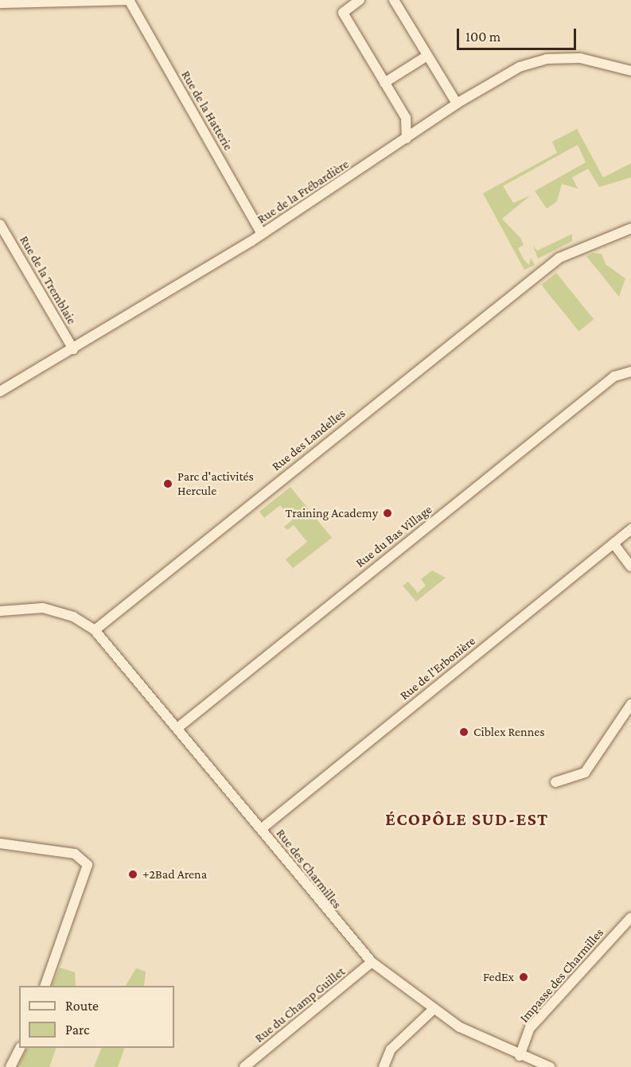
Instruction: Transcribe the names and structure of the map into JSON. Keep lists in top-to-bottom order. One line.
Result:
{"streets":{"street":["Rue de la Hatterie","Rue de la Frébardière","Rue de la Tremblaie","Rue des Landelles","Rue du Bas Village","Rue de l'Erbonière","Rue des Charmilles","Impasse des Charmilles","Rue du Champ Guillet"]},"crossings":[["Rue de la Hatterie","Rue de la Frébardière"],["Rue de la Frébardière","Rue de la Tremblaie"],["Rue des Landelles","Rue des Charmilles"],["Rue du Bas Village","Rue des Charmilles"],["Rue de l'Erbonière","Rue des Charmilles"],["Rue des Charmilles","Impasse des Charmilles"],["Rue des Charmilles","Rue du Champ Guillet"]],"districts":["ÉCOPÔLE SUD-EST"],"places":["Parc d'activités Hercule","Training Academy","Ciblex Rennes","+2Bad Arena","FedEx"],"legend":["Route","Parc"],"scale_bar":"100 m"}
